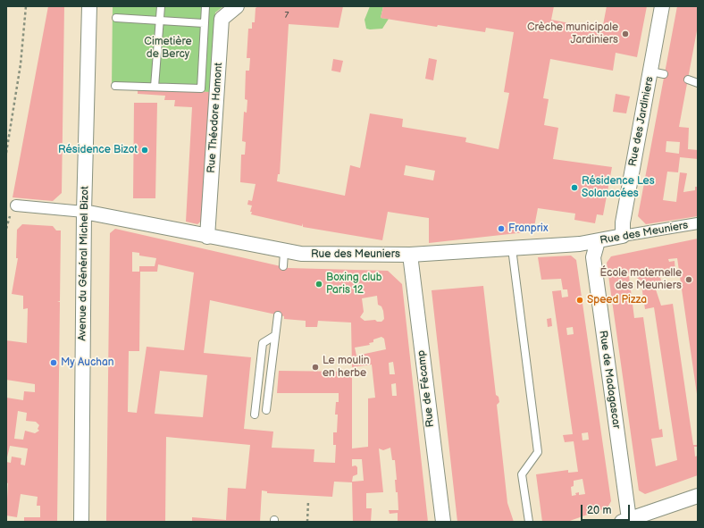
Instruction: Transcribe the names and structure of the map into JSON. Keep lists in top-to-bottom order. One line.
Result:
{"streets":{"street":["Rue Théodore Hamont","Rue des Jardiniers","Rue des Meuniers","Avenue du Général Michel Bizot","Rue de Madagascar","Rue de Fécamp"]},"crossings":[["Rue Théodore Hamont","Rue des Meuniers"],["Rue des Jardiniers","Rue des Meuniers"],["Rue des Meuniers","Avenue du Général Michel Bizot"],["Rue des Meuniers","Rue de Madagascar"],["Rue des Meuniers","Rue de Fécamp"]],"parks":["Cimetière de Bercy"],"places":["Crèche municipale Jardiniers","Résidence Bizot","Résidence Les Solanacées","Franprix","École maternelle des Meuniers","Boxing club Paris 12","Speed Pizza","My Auchan","Le moulin en herbe"],"house_numbers":["7"],"scale_bar":"20 m"}
